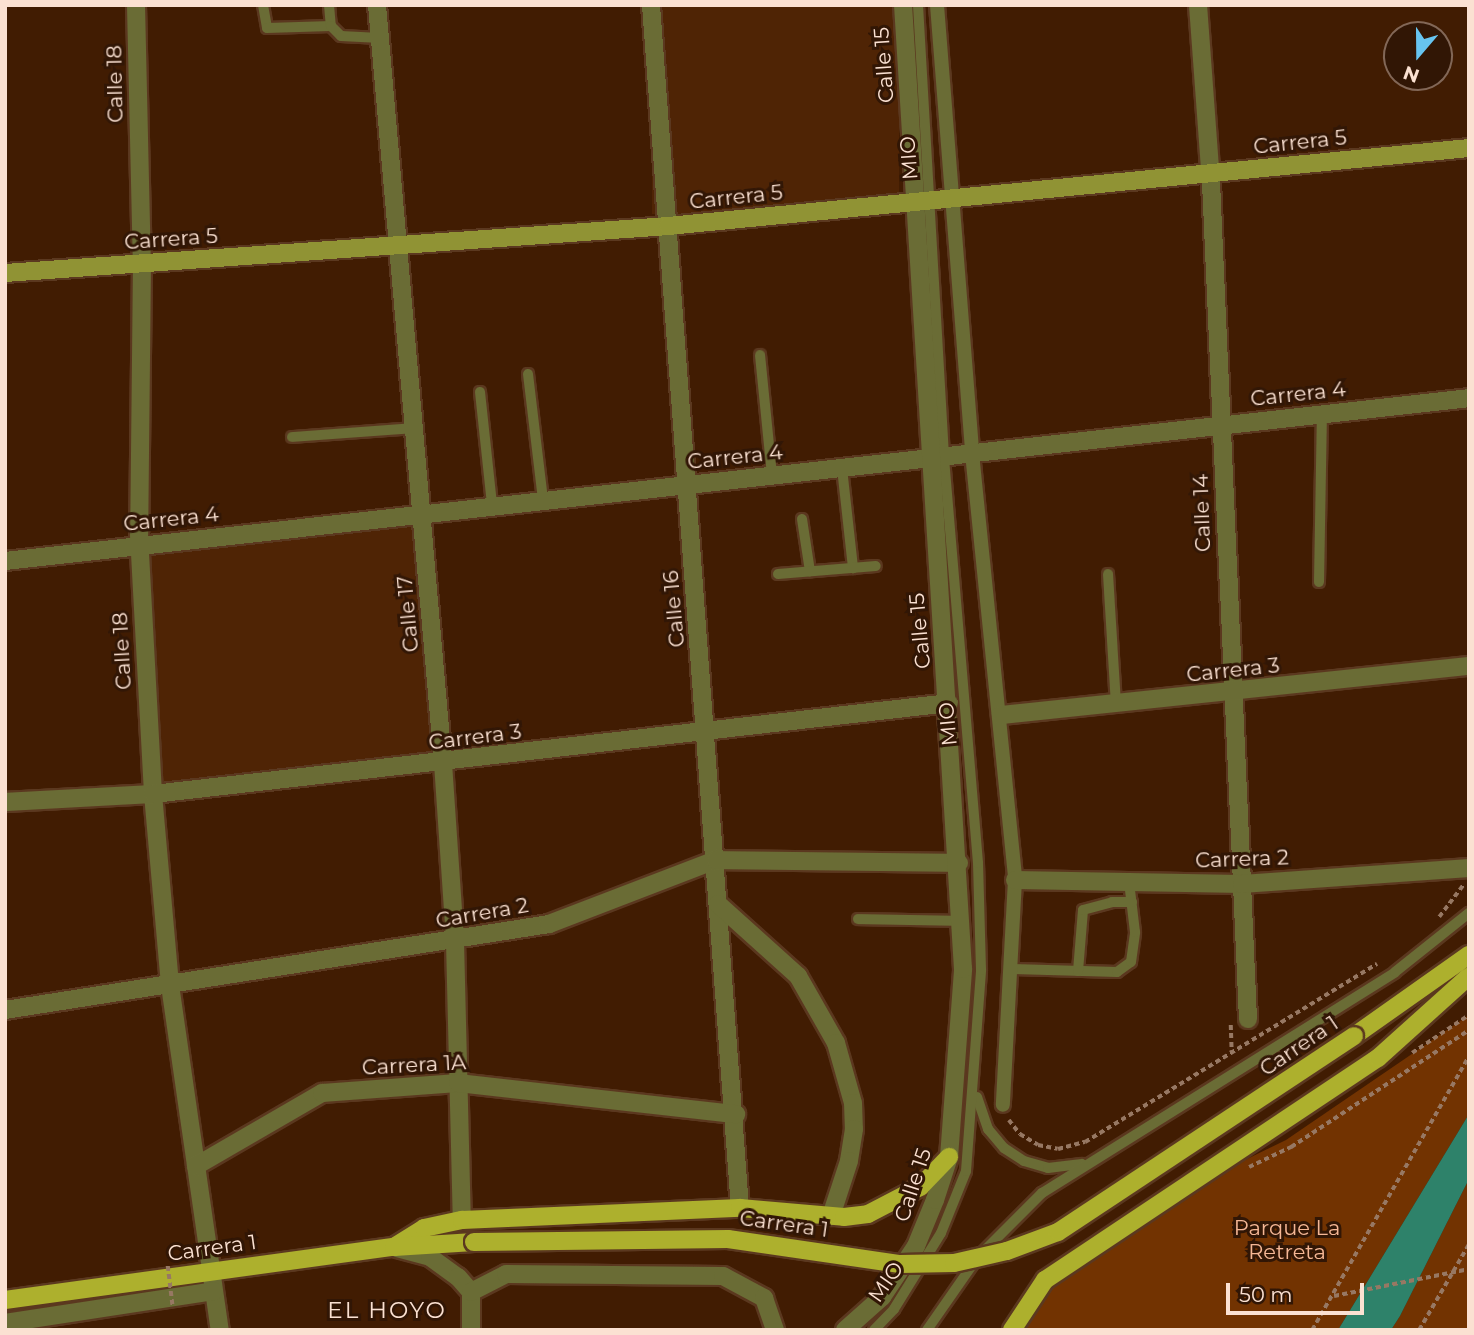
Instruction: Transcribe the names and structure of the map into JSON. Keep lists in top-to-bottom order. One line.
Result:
{"streets":{"main road":["Carrera 5","Carrera 1"],"street":["Calle 15","Calle 18","Carrera 4","Calle 14","Calle 16","Calle 17","Carrera 3","Carrera 2","Carrera 1A"],"lane":["MIO"]},"crossings":[["Calle 15","Carrera 5"],["Calle 15","MIO"],["Calle 15","Carrera 4"],["Calle 15","Carrera 3"],["Calle 15","Carrera 2"],["Calle 18","Carrera 5"],["Calle 18","Carrera 4"],["Calle 18","Carrera 3"],["Calle 18","Carrera 2"],["Calle 18","Carrera 1"],["Calle 18","Carrera 1A"],["Carrera 5","MIO"],["Carrera 5","Calle 14"],["Carrera 5","Calle 16"],["Carrera 5","Calle 17"],["MIO","Carrera 4"],["Carrera 4","Calle 14"],["Carrera 4","Calle 16"],["Carrera 4","Calle 17"],["Calle 14","Carrera 3"],["Calle 14","Carrera 2"],["Calle 16","Carrera 3"],["Calle 16","Carrera 2"],["Calle 16","Carrera 1A"],["Calle 17","Carrera 3"],["Calle 17","Carrera 2"],["Calle 17","Carrera 1A"]],"districts":["EL HOYO"],"parks":["Parque La Retreta"],"scale_bar":"50 m","north":"bottom"}
